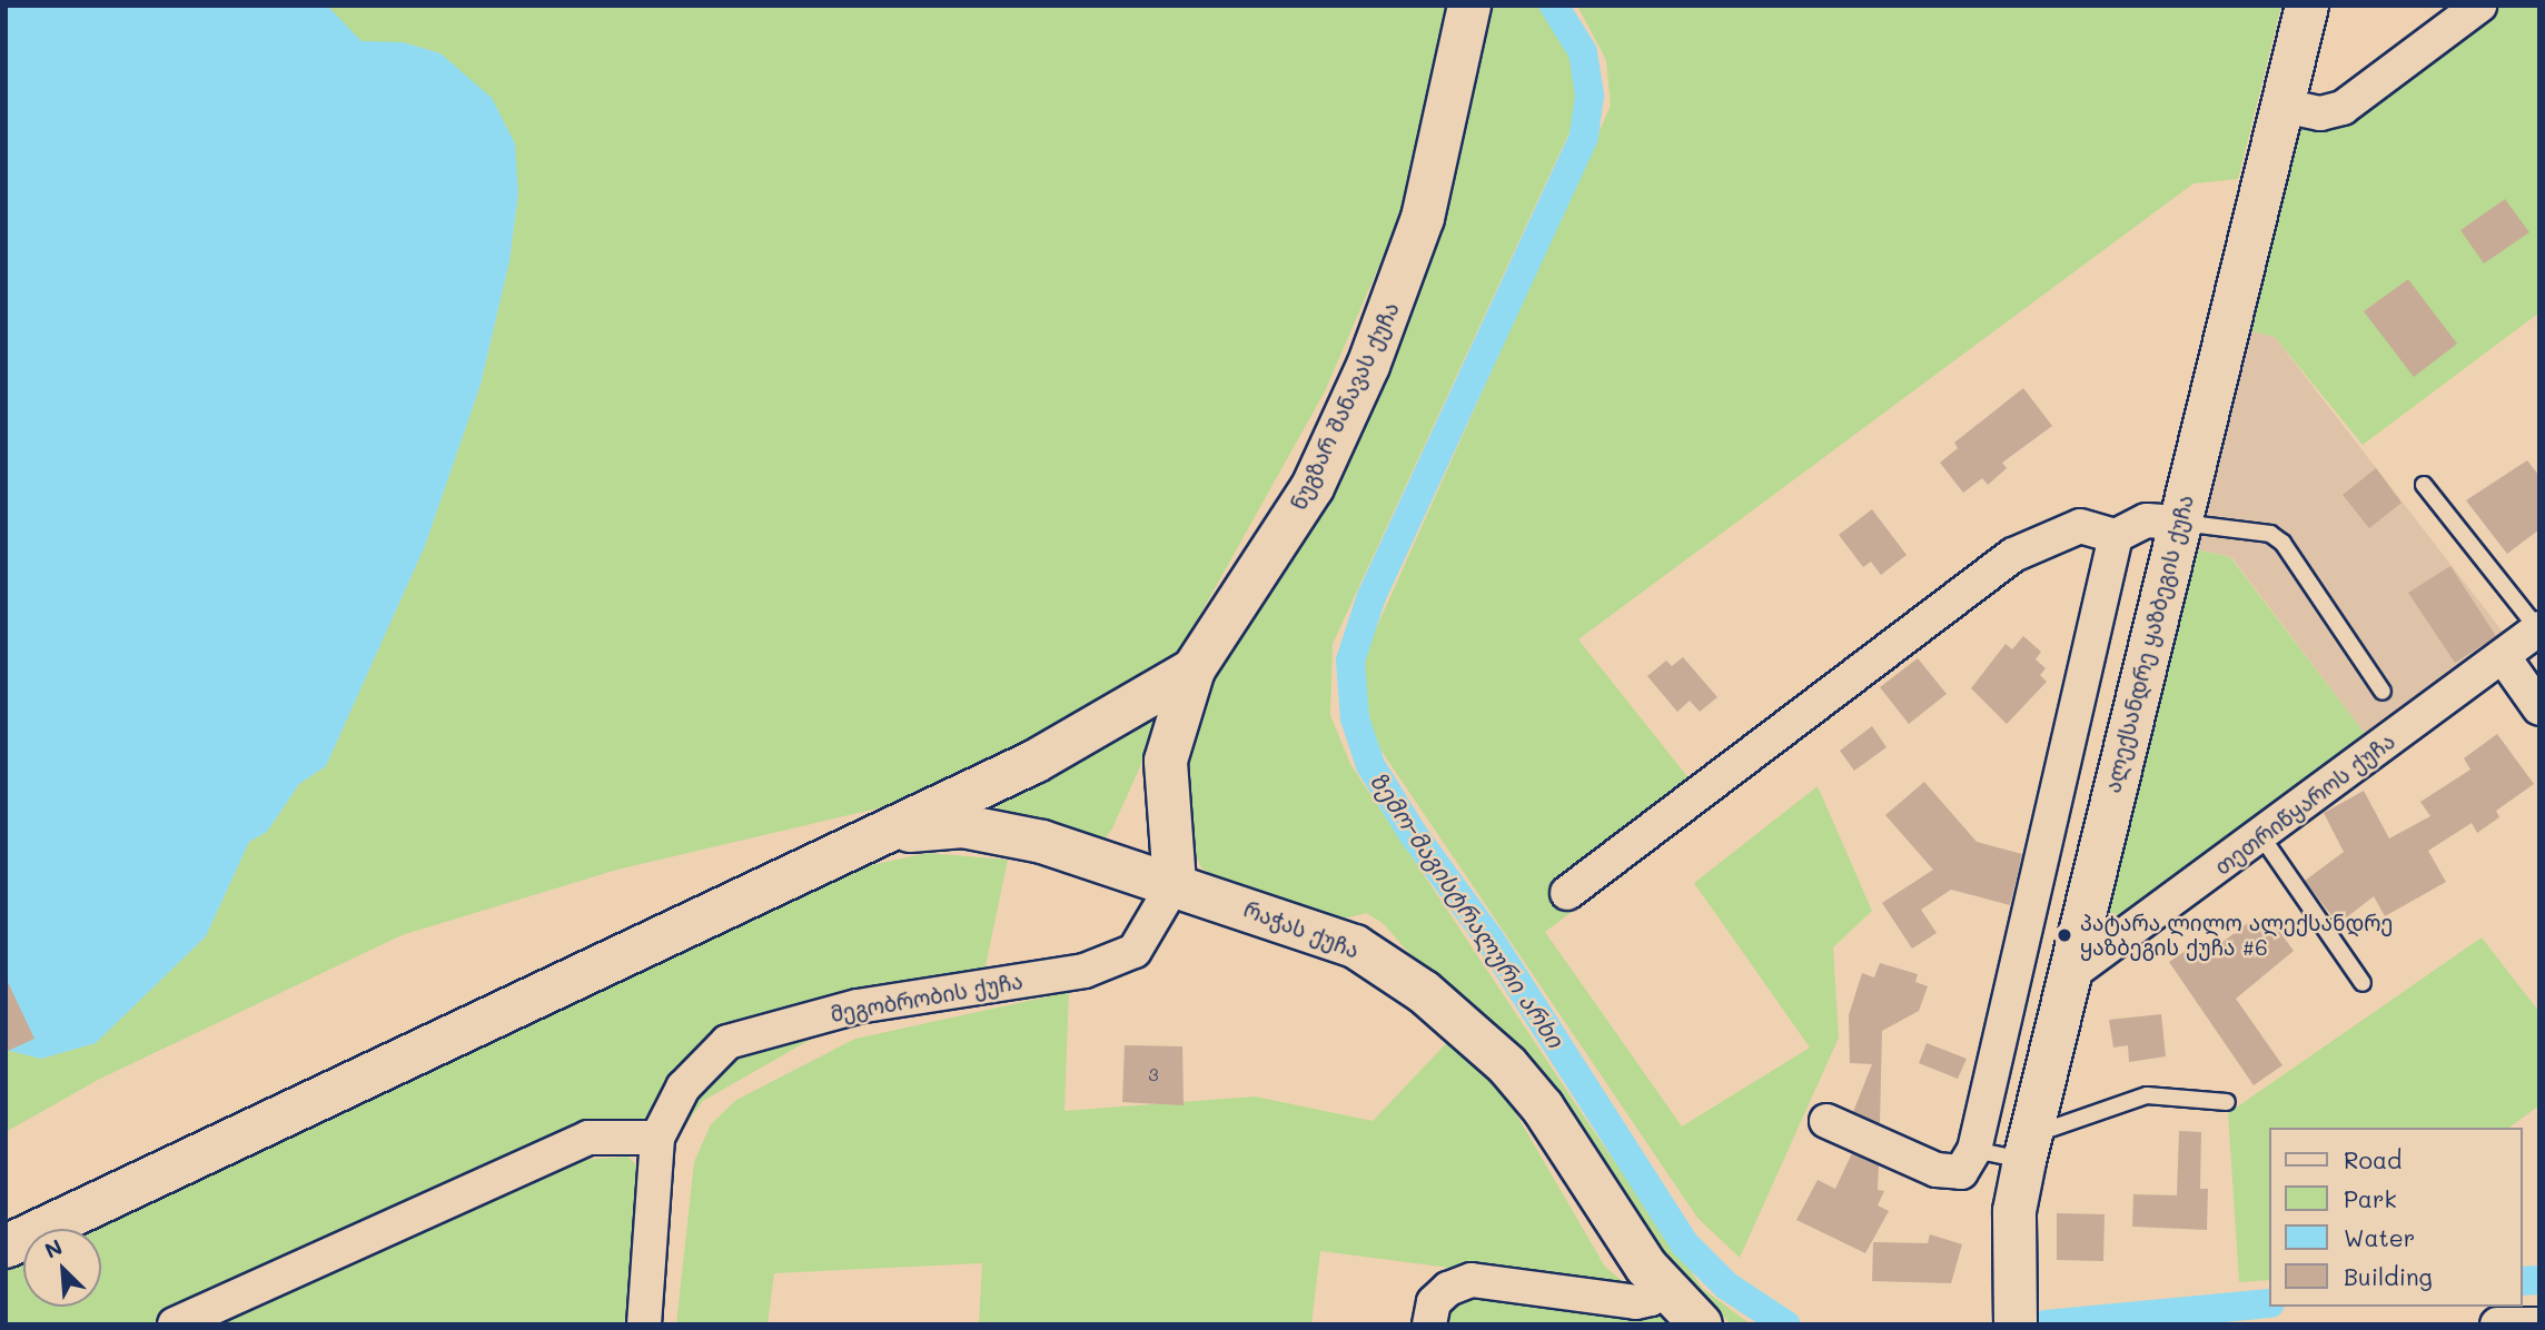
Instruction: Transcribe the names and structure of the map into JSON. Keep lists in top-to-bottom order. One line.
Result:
{"streets":{"street":["ნუგზარ შანავას ქუჩა","ალექსანდრე ყაზბეგის ქუჩა","თეთრიწყაროს ქუჩა","რაჭას ქუჩა","მეგობრობის ქუჩა"]},"crossings":[["ნუგზარ შანავას ქუჩა","რაჭას ქუჩა"],["ალექსანდრე ყაზბეგის ქუჩა","თეთრიწყაროს ქუჩა"],["რაჭას ქუჩა","მეგობრობის ქუჩა"]],"water":["ზემო-მაგისტრალური არხი"],"places":["პატარა ლილო ალექსანდრე ყაზბეგის ქუჩა #6"],"house_numbers":["3"],"legend":["Road","Park","Water","Building"],"north":"top left"}
